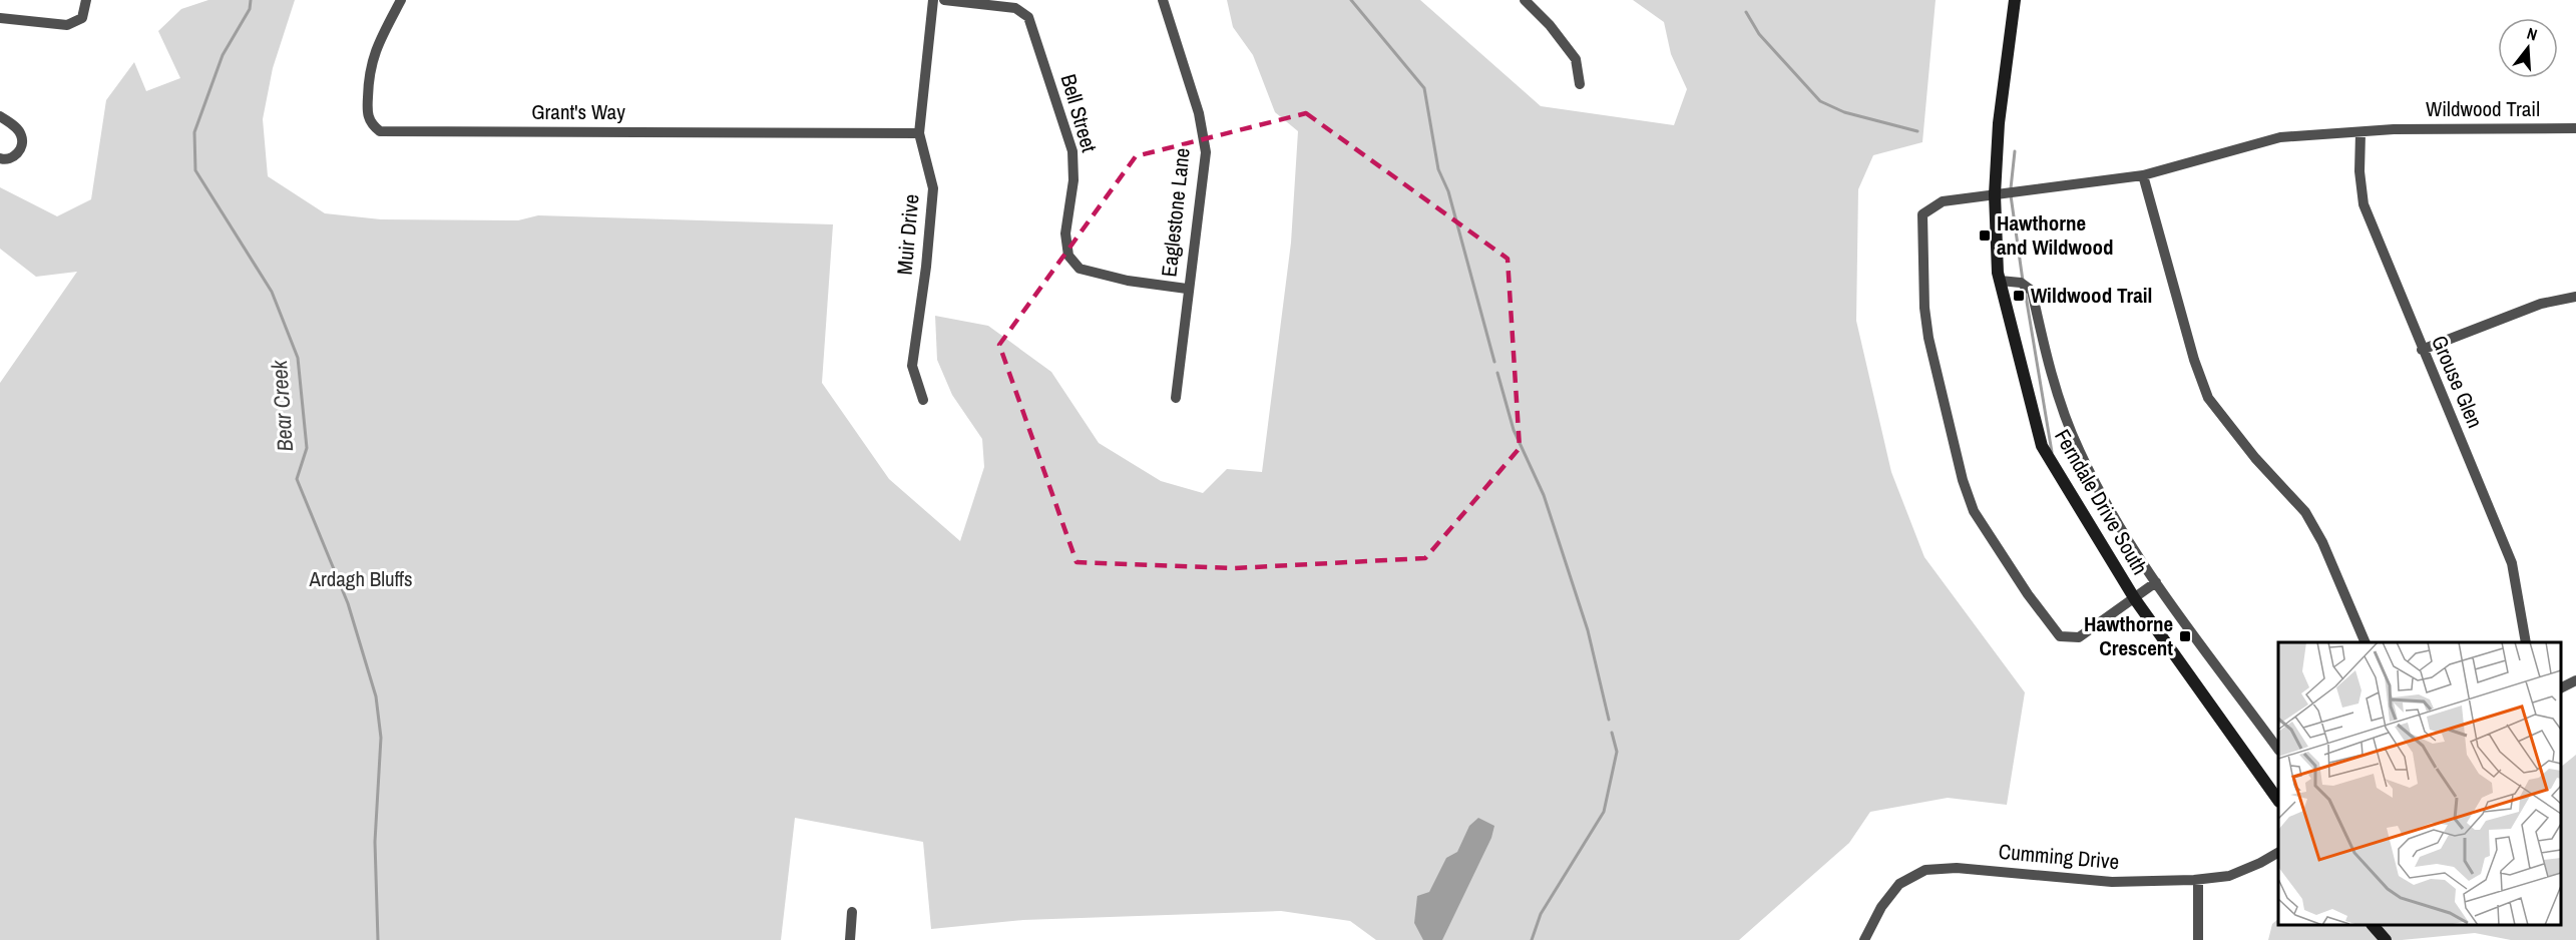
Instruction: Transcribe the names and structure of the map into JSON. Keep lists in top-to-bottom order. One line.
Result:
{"streets":{"main road":["Ferndale Drive South"],"street":["Wildwood Trail","Grant's Way","Bell Street","Eaglestone Lane","Muir Drive","Grouse Glen","Cumming Drive"]},"crossings":[["Wildwood Trail","Grouse Glen"],["Wildwood Trail","Ferndale Drive South"],["Grant's Way","Muir Drive"],["Bell Street","Eaglestone Lane"]],"water":["Bear Creek"],"parks":["Ardagh Bluffs"],"places":{"transit":["Hawthorne and Wildwood","Wildwood Trail","Hawthorne Crescent"]},"north":"top"}
